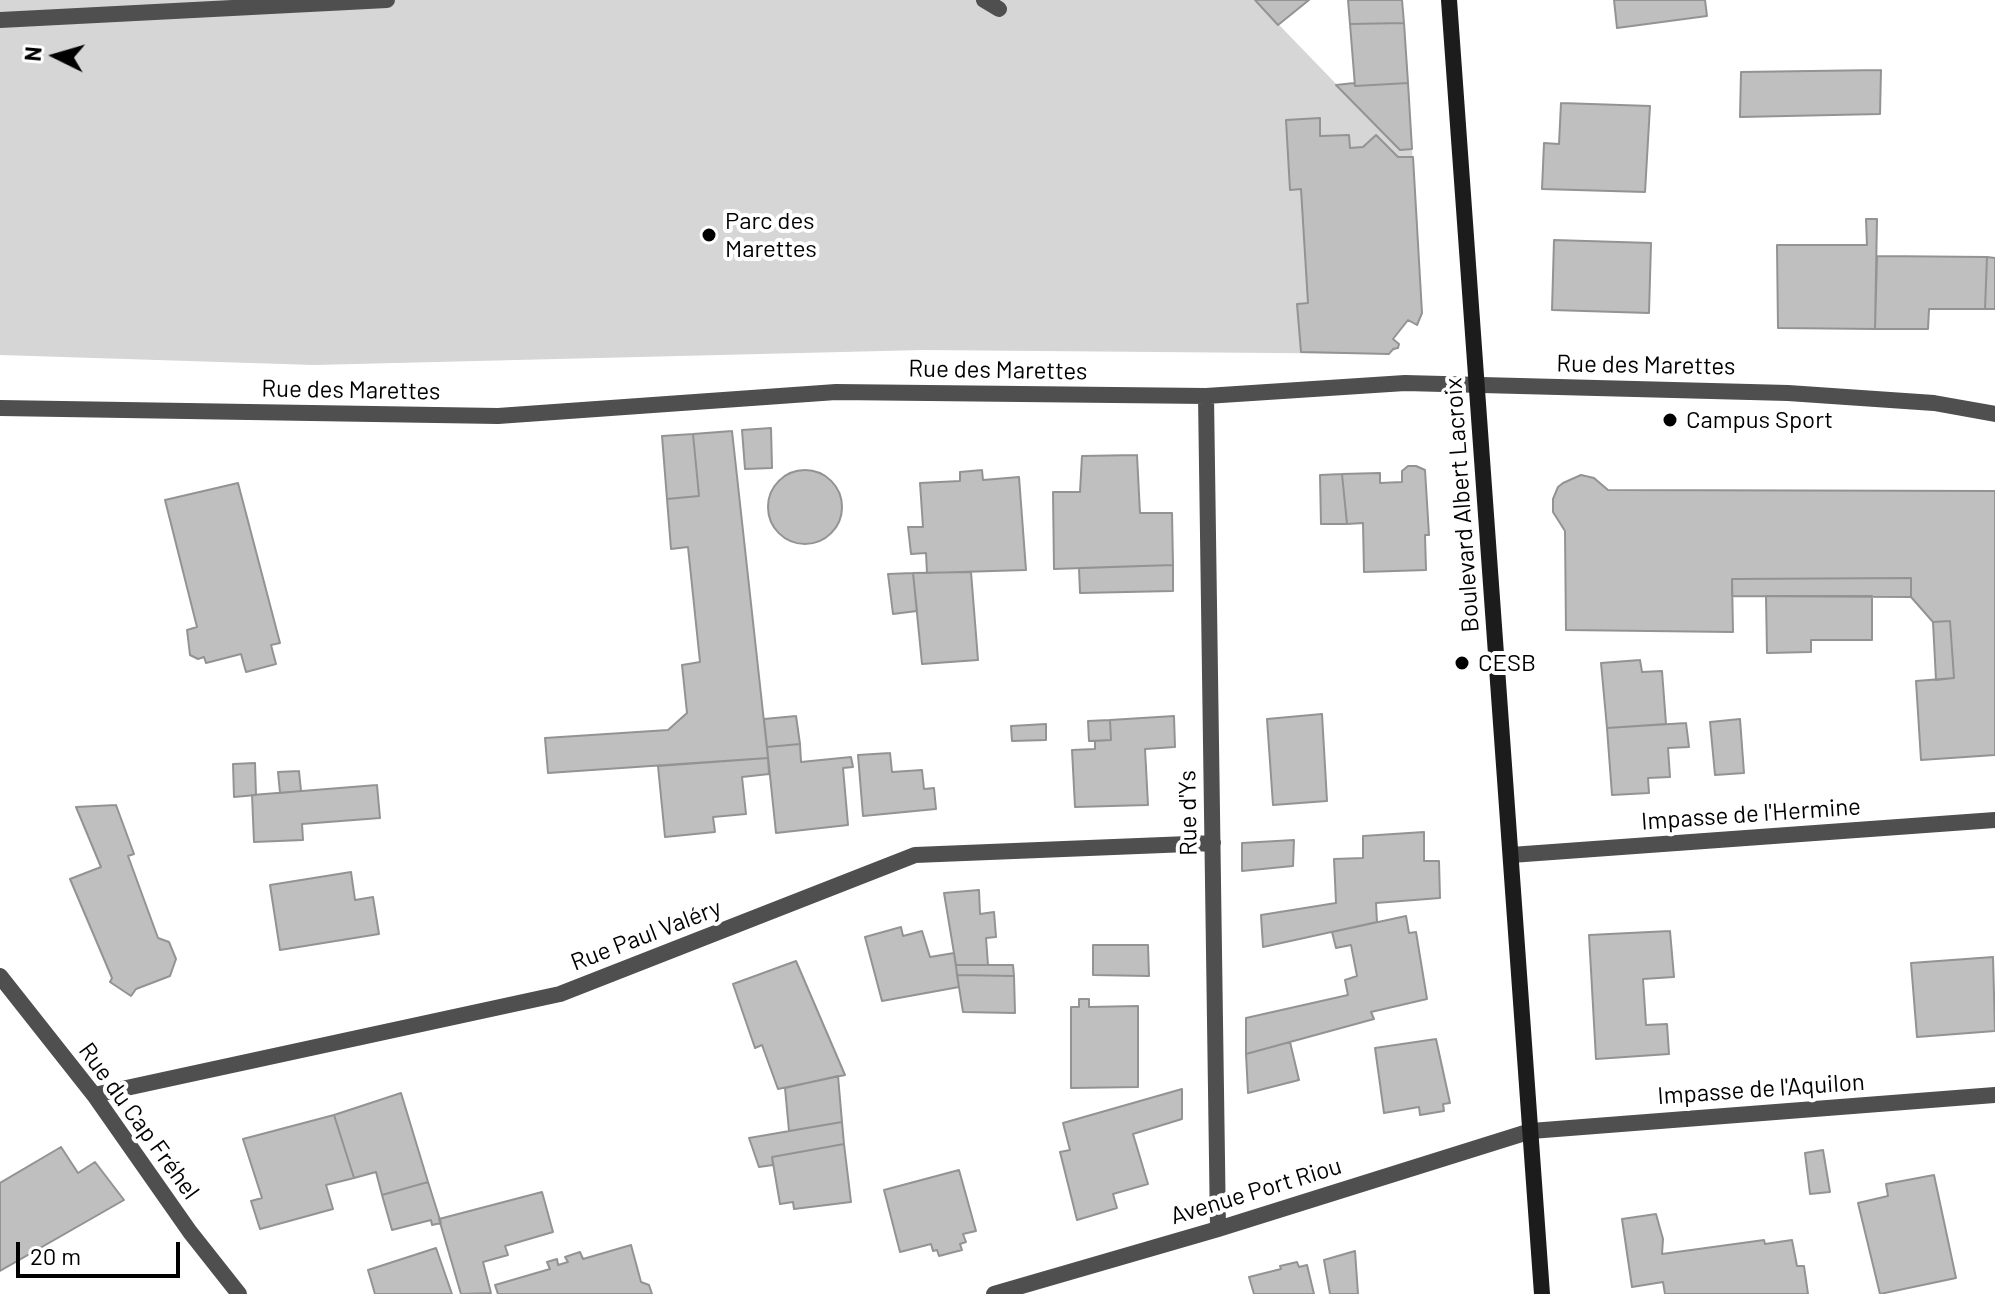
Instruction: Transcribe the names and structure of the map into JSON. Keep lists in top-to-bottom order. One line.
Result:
{"streets":{"street":["Rue des Marettes","Boulevard Albert Lacroix","Rue d'Ys","Impasse de l'Hermine","Rue Paul Valéry","Impasse de l'Aquilon","Rue du Cap Fréhel","Avenue Port Riou"]},"crossings":[["Rue des Marettes","Boulevard Albert Lacroix"],["Rue des Marettes","Rue d'Ys"],["Boulevard Albert Lacroix","Impasse de l'Hermine"],["Boulevard Albert Lacroix","Impasse de l'Aquilon"],["Boulevard Albert Lacroix","Avenue Port Riou"],["Rue d'Ys","Rue Paul Valéry"],["Rue d'Ys","Avenue Port Riou"],["Rue Paul Valéry","Rue du Cap Fréhel"],["Impasse de l'Aquilon","Avenue Port Riou"]],"places":["Parc des Marettes","Campus Sport","CESB"],"scale_bar":"20 m","north":"left"}
